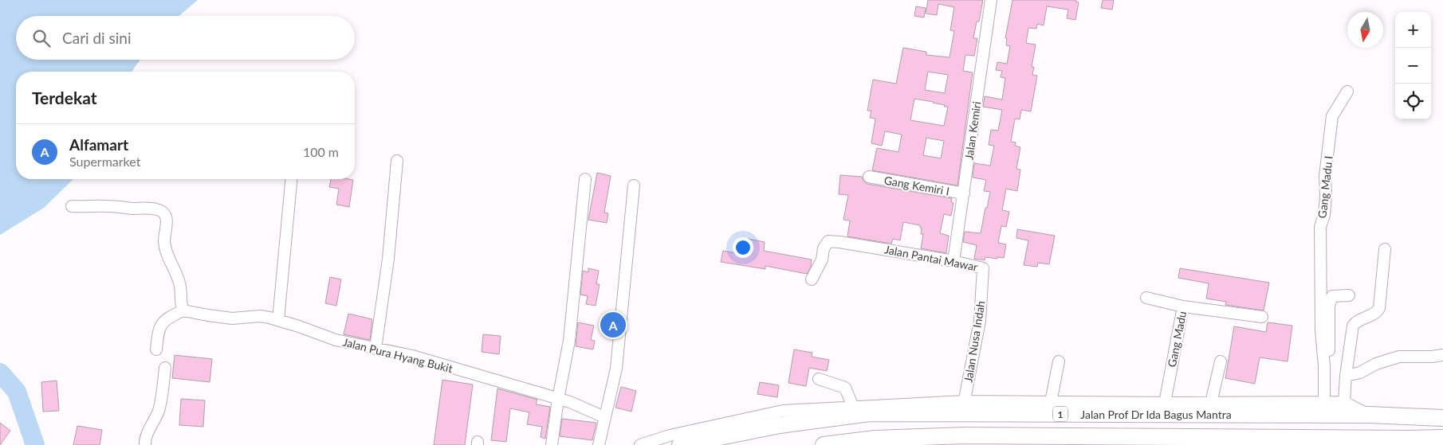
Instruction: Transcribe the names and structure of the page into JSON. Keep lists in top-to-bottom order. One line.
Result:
{"streets":{"highway":["1","Jalan Prof Dr Ida Bagus Mantra"],"street":["Jalan Kemiri","Gang Kemiri I","Gang Madu I","Jalan Pantai Mawar","Gang Madu","Jalan Nusa Indah","Jalan Pura Hyang Bukit"]},"crossings":[["Jalan Kemiri","Gang Kemiri I"],["Jalan Kemiri","Jalan Pantai Mawar"],["Jalan Pantai Mawar","Jalan Nusa Indah"],["Jalan Nusa Indah","Jalan Prof Dr Ida Bagus Mantra"]],"north":"bottom","page":{"map_buttons":["+","−"],"search":"Cari di sini","heading":"Terdekat","list":[{"mark":"A","name":"Alfamart","note":"Supermarket","value":"100 m"}],"pins":"A"}}
